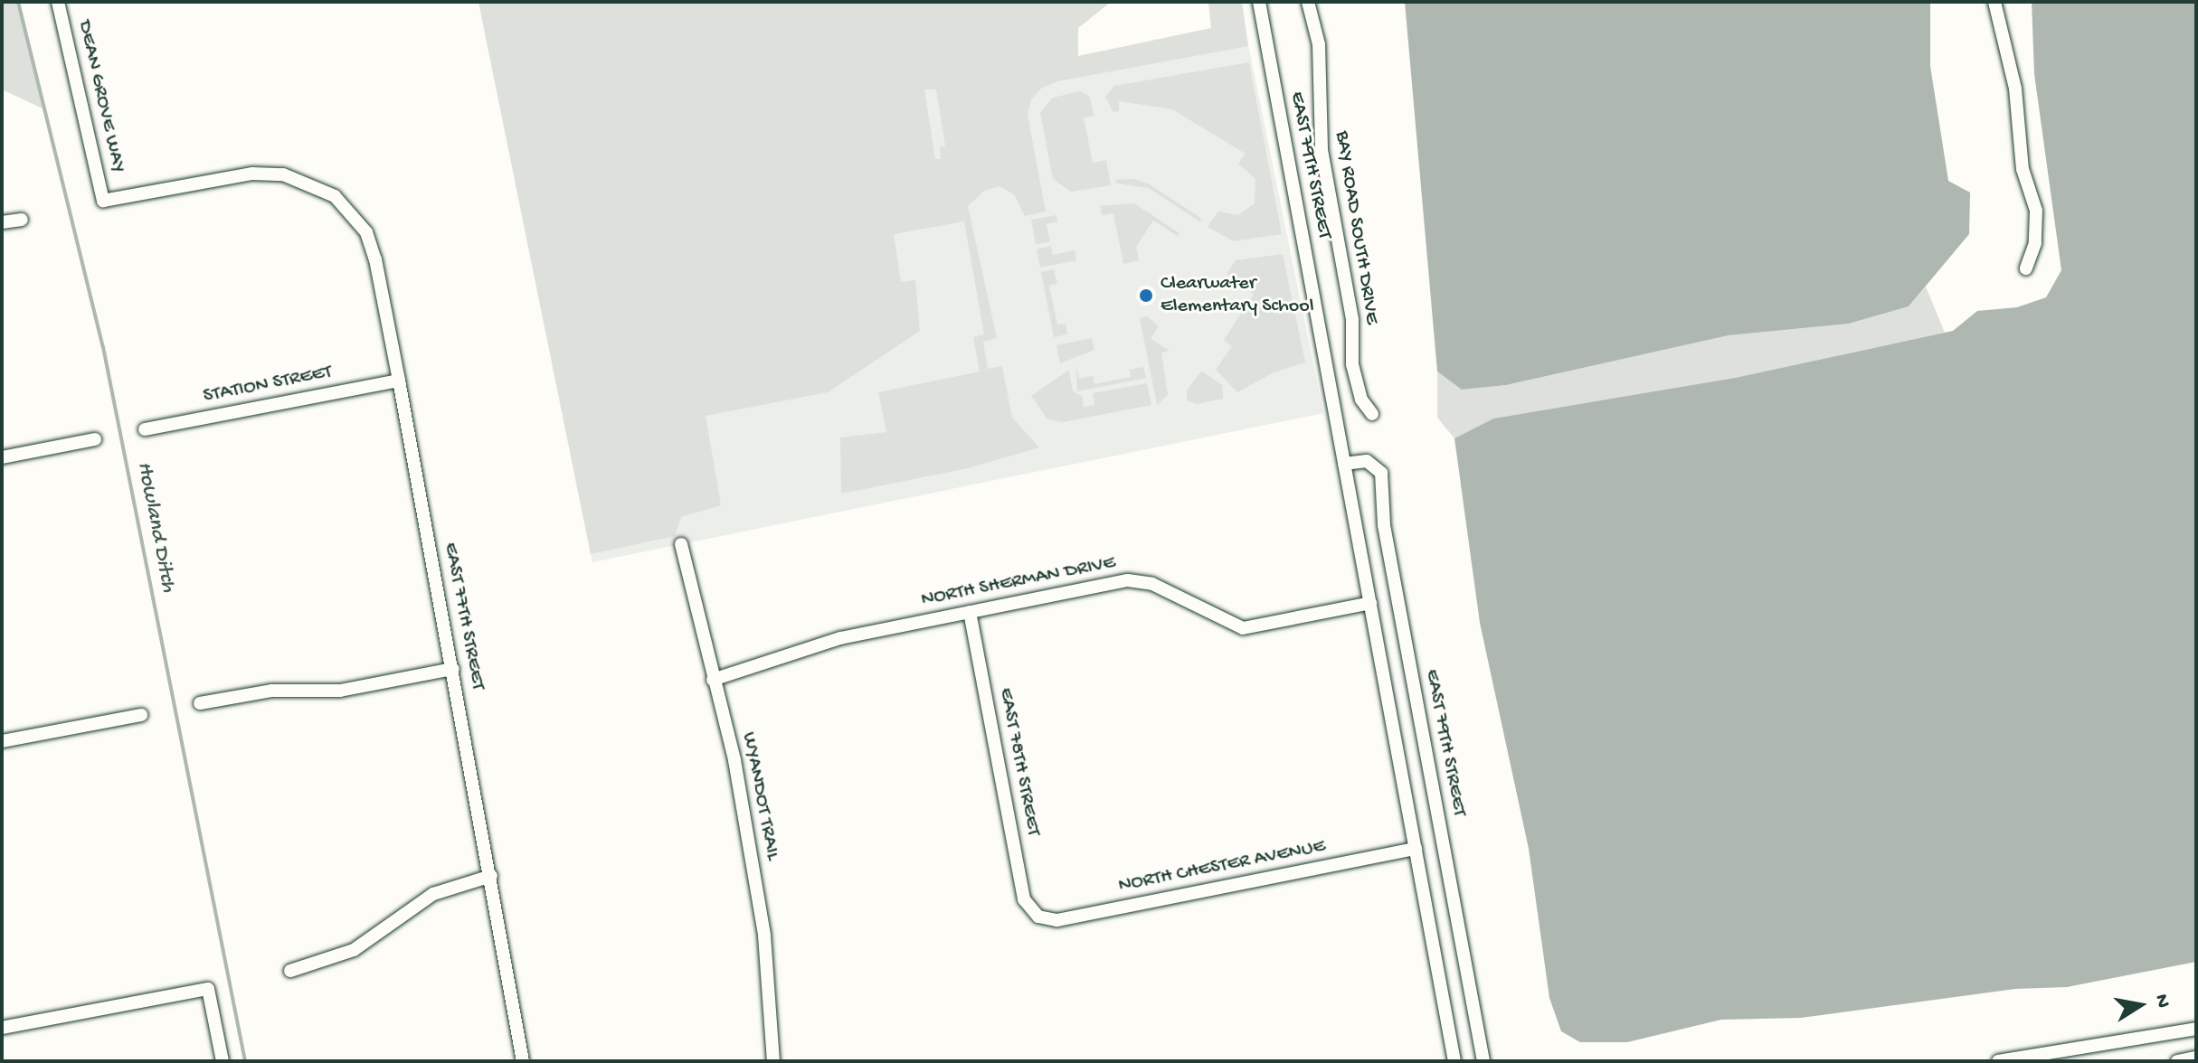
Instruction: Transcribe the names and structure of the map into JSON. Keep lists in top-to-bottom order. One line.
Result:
{"streets":{"street":["DEAN GROVE WAY","EAST 79TH STREET","BAY ROAD SOUTH DRIVE","STATION STREET","NORTH SHERMAN DRIVE","EAST 77TH STREET","EAST 78TH STREET","WYANDOT TRAIL","NORTH CHESTER AVENUE"]},"crossings":[["DEAN GROVE WAY","EAST 77TH STREET"],["EAST 79TH STREET","NORTH SHERMAN DRIVE"],["EAST 79TH STREET","NORTH CHESTER AVENUE"],["STATION STREET","EAST 77TH STREET"],["NORTH SHERMAN DRIVE","EAST 78TH STREET"],["NORTH SHERMAN DRIVE","WYANDOT TRAIL"],["EAST 78TH STREET","NORTH CHESTER AVENUE"]],"water":["Howland Ditch"],"places":["Clearwater Elementary School"],"north":"right"}
